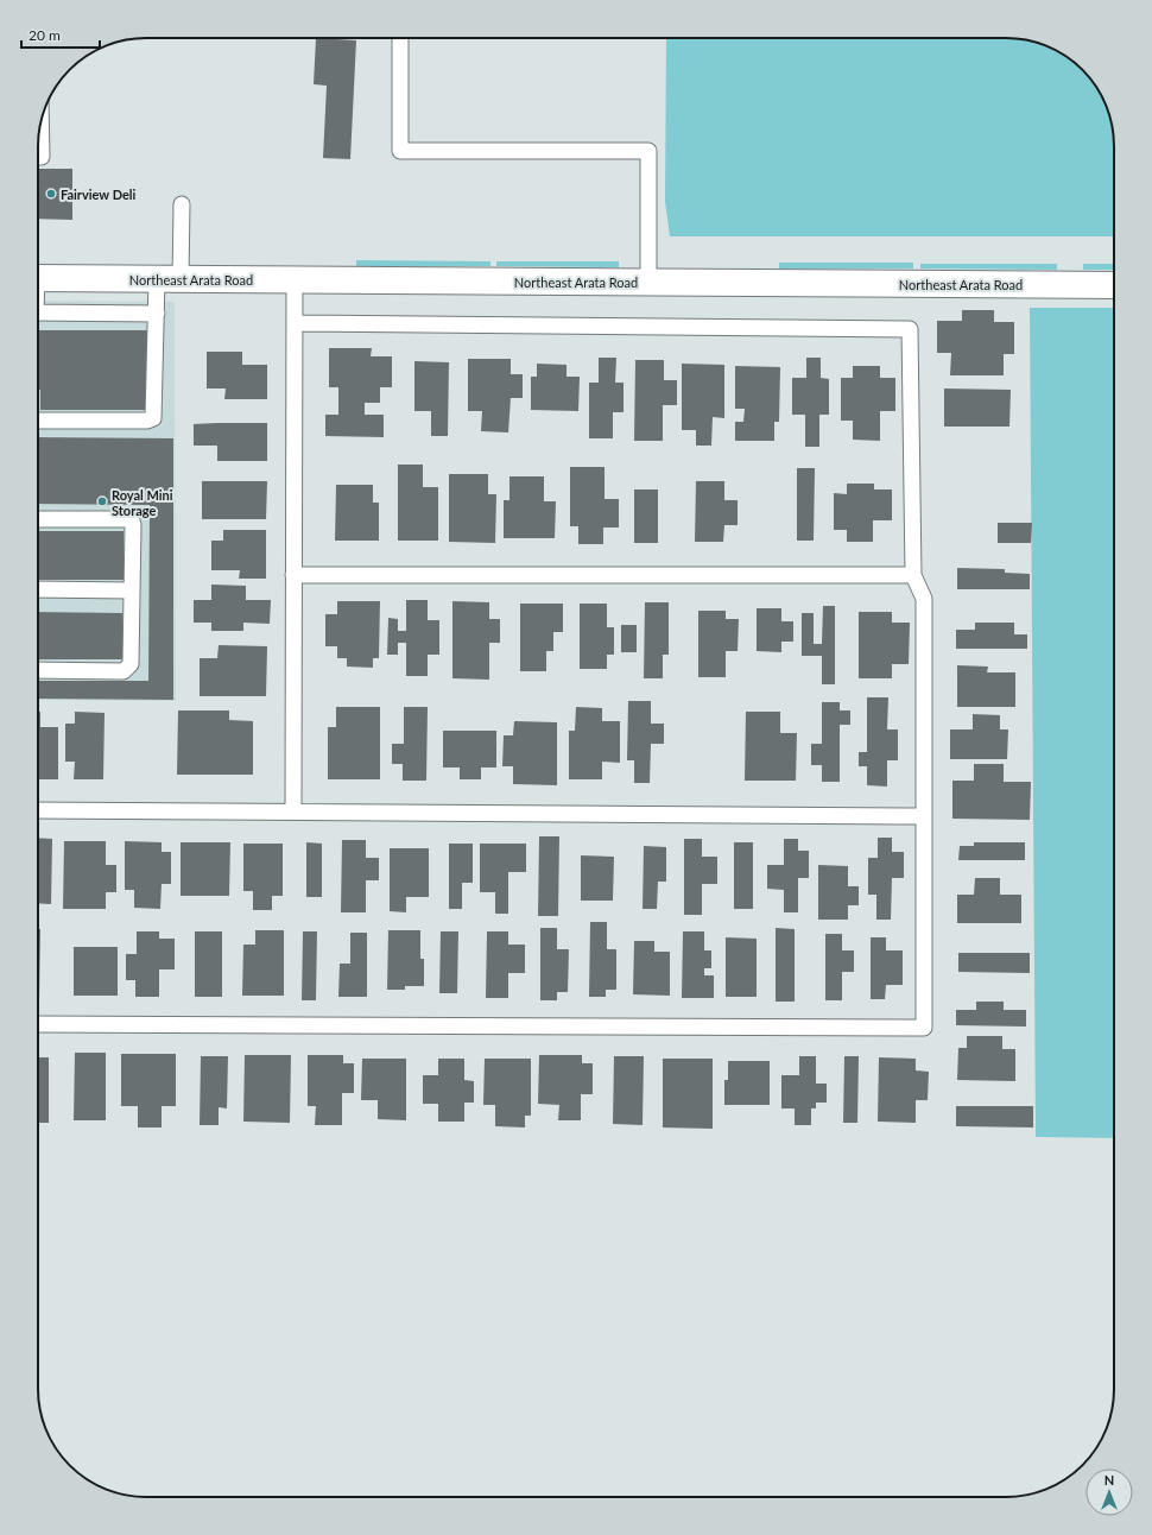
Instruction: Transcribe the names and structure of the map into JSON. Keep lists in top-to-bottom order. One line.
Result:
{"streets":{"street":["Northeast Arata Road"]},"places":["Fairview Deli","Royal Mini Storage"],"scale_bar":"20 m","north":"top"}
